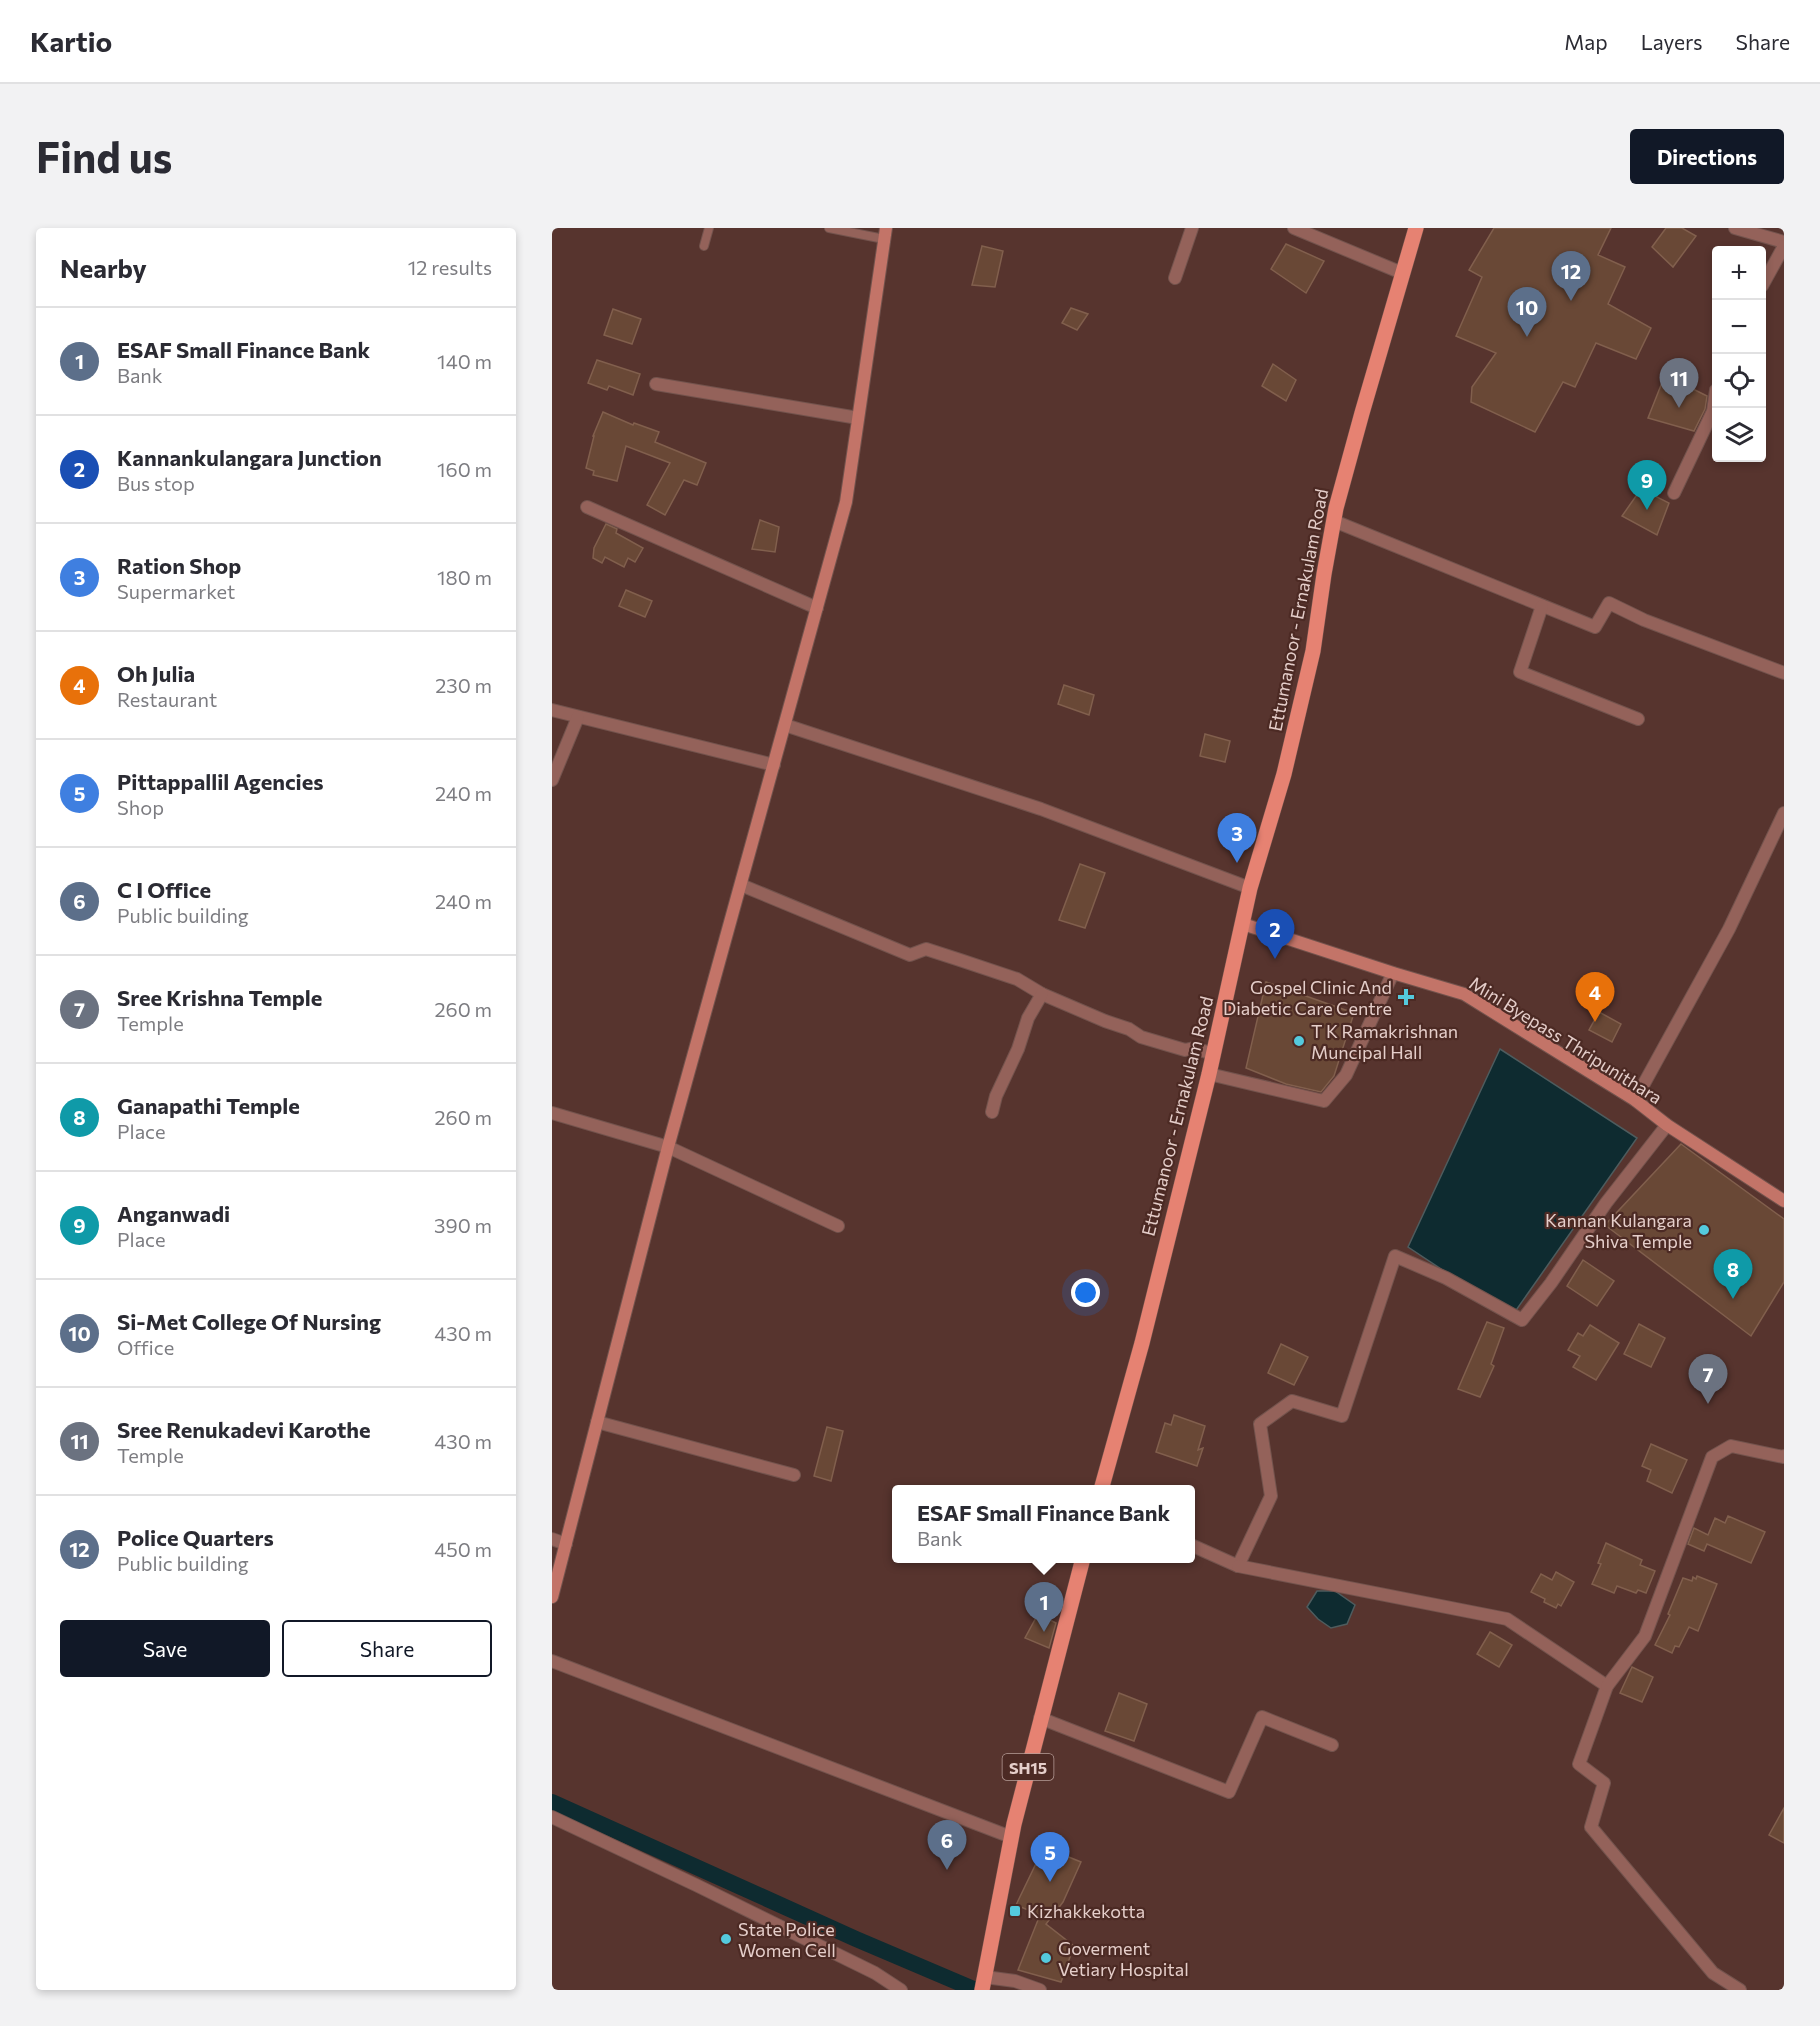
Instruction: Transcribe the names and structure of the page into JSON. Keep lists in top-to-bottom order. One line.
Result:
{"streets":{"main road":["Ettumanoor - Ernakulam Road","Mini Byepass Thripunithara","SH15"]},"crossings":[["Ettumanoor - Ernakulam Road","Mini Byepass Thripunithara"]],"places":{"health":["Gospel Clinic And Diabetic Care Centre"],"other":["T K Ramakrishnan Muncipal Hall","Kannan Kulangara Shiva Temple","State Police Women Cell","Goverment Vetiary Hospital"],"transit":["Kizhakkekotta"]},"page":{"header":"Kartio","nav":["Map","Layers","Share"],"buttons":["Directions",["Save","Share"]],"title":"Find us","heading":["Nearby","12 results"],"map_buttons":["+","−"],"pins":["12","10","11","9","3","2","4","8","7","1","6","5"],"list":[{"mark":"1","name":"ESAF Small Finance Bank","note":"Bank","value":"140 m"},{"mark":"2","name":"Kannankulangara Junction","note":"Bus stop","value":"160 m"},{"mark":"3","name":"Ration Shop","note":"Supermarket","value":"180 m"},{"mark":"4","name":"Oh Julia","note":"Restaurant","value":"230 m"},{"mark":"5","name":"Pittappallil Agencies","note":"Shop","value":"240 m"},{"mark":"6","name":"C I Office","note":"Public building","value":"240 m"},{"mark":"7","name":"Sree Krishna Temple","note":"Temple","value":"260 m"},{"mark":"8","name":"Ganapathi Temple","note":"Place","value":"260 m"},{"mark":"9","name":"Anganwadi","note":"Place","value":"390 m"},{"mark":"10","name":"Si-Met College Of Nursing","note":"Office","value":"430 m"},{"mark":"11","name":"Sree Renukadevi Karothe","note":"Temple","value":"430 m"},{"mark":"12","name":"Police Quarters","note":"Public building","value":"450 m"}],"popup":["ESAF Small Finance Bank","Bank"]}}
